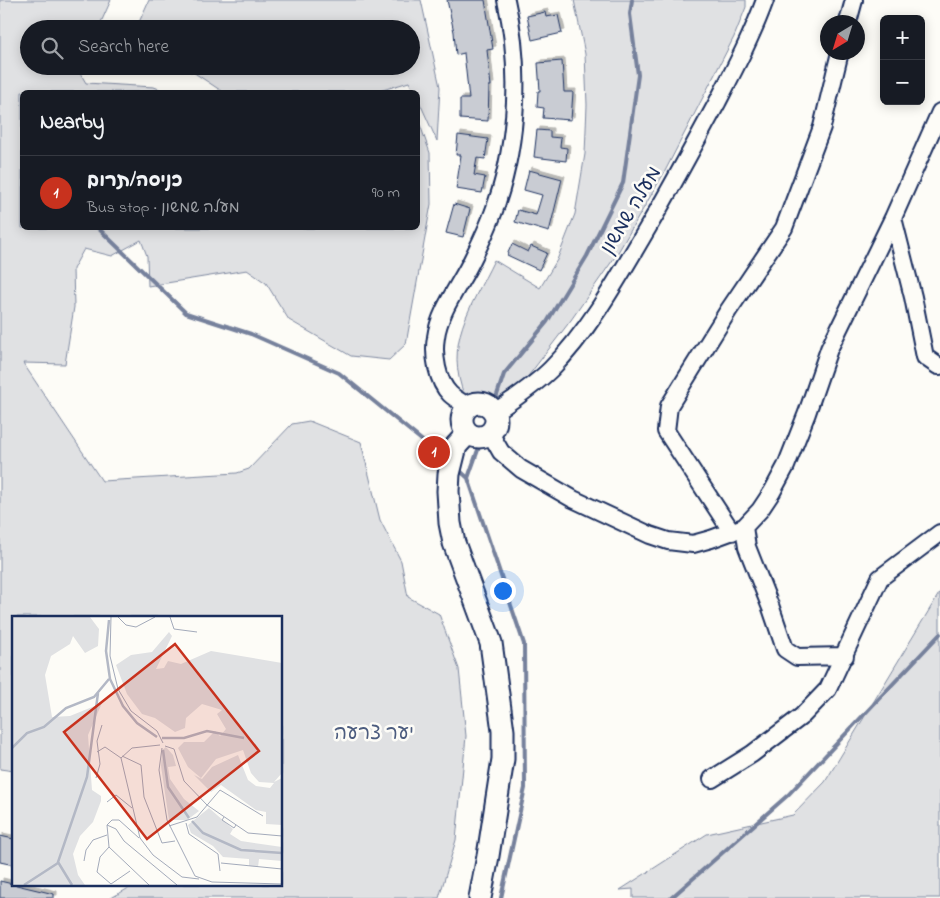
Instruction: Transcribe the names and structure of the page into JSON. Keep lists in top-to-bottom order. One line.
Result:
{"streets":{"street":["מעלה שמשון"]},"parks":["יער צרעה"],"north":"bottom left","page":{"map_buttons":["+","−"],"search":"Search here","heading":"Nearby","list":[{"mark":"1","name":"כניסה/תרום","note":"Bus stop · מעלה שמשון","value":"90 m"}],"pins":"1"}}
